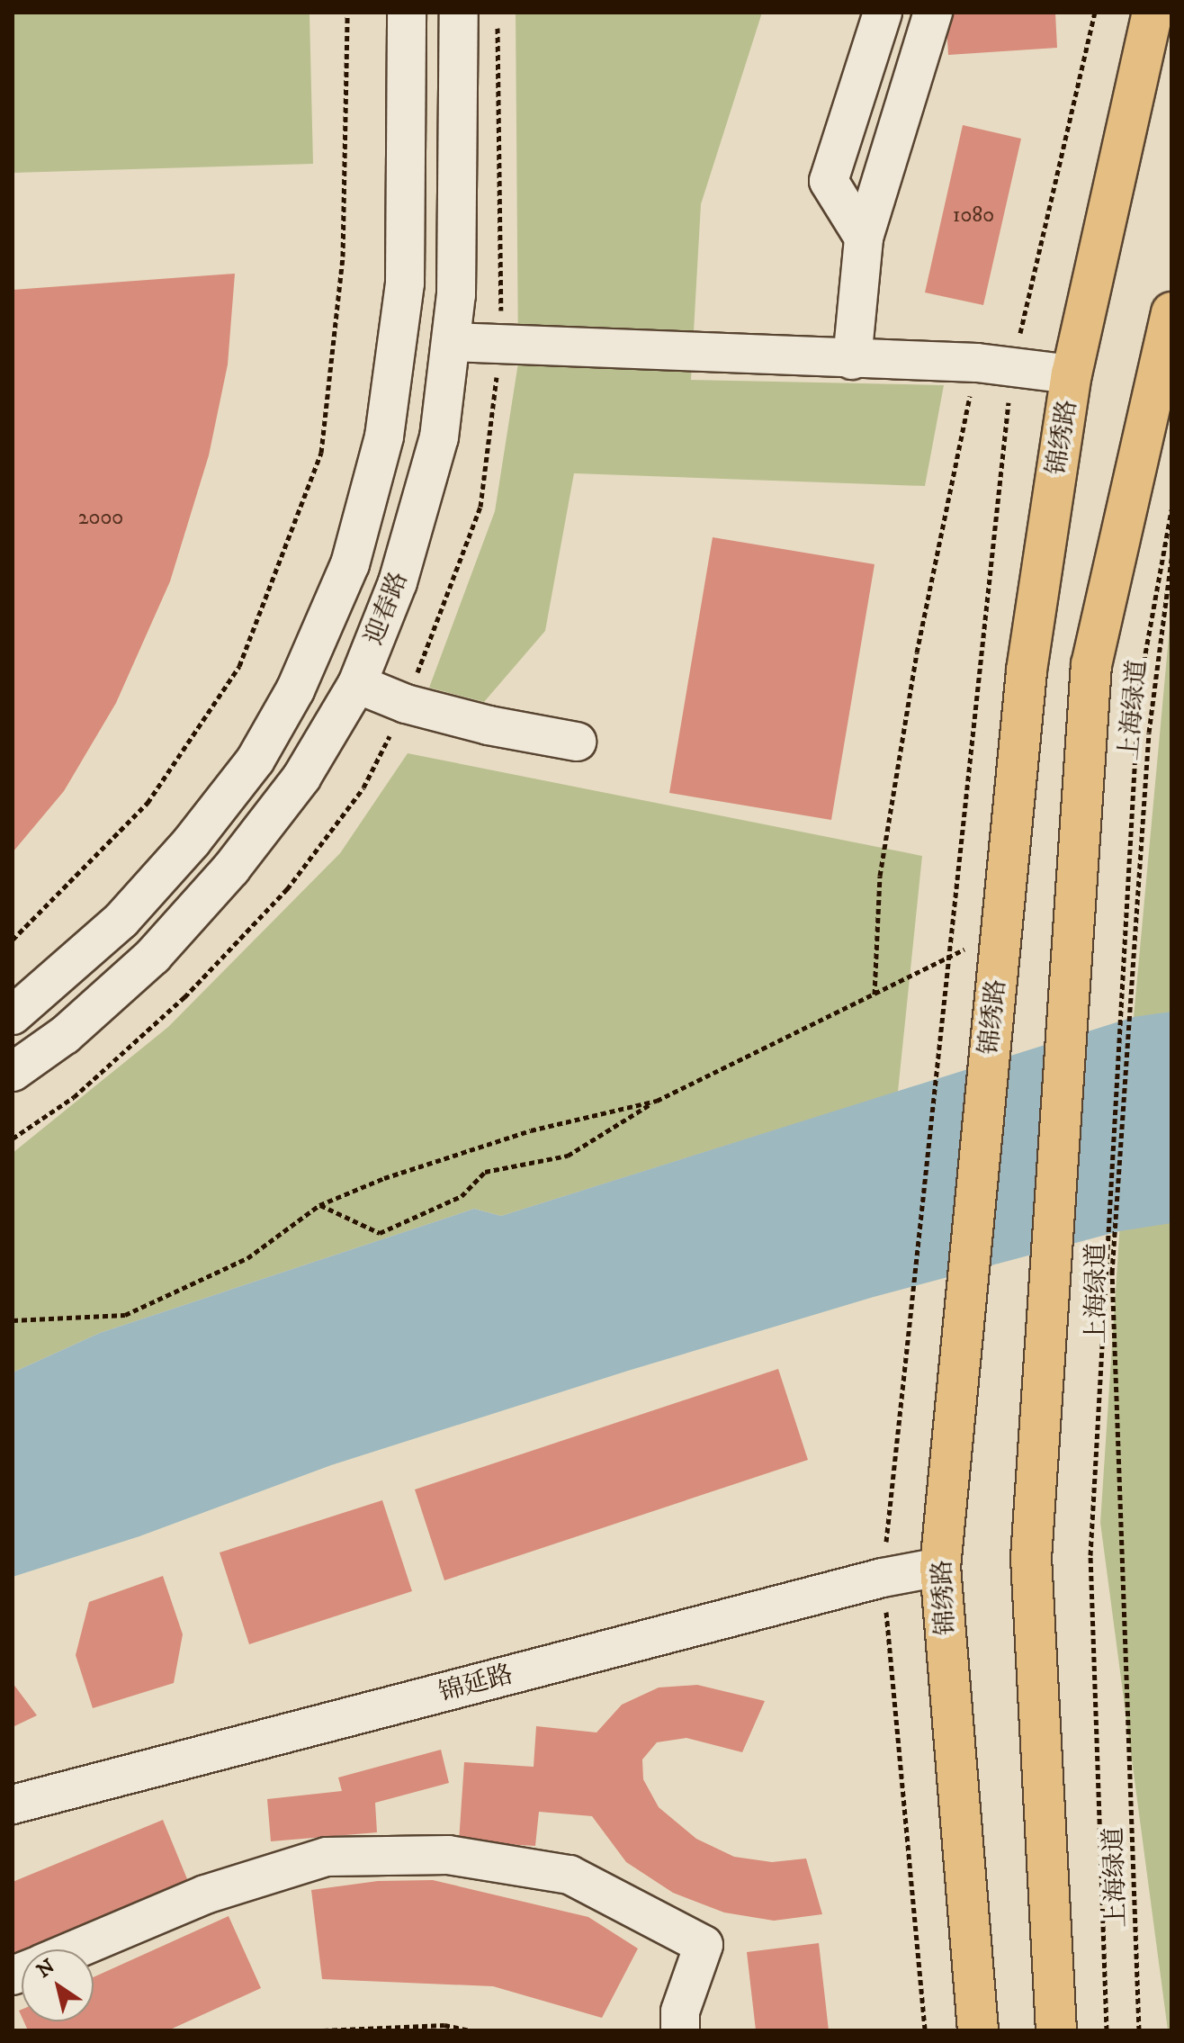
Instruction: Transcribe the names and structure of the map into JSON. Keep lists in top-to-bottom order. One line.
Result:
{"streets":{"main road":["锦绣路"],"street":["迎春路","锦延路"],"path":["上海绿道"]},"crossings":[["锦绣路","锦延路"]],"house_numbers":["1080","2000"],"north":"top left"}
